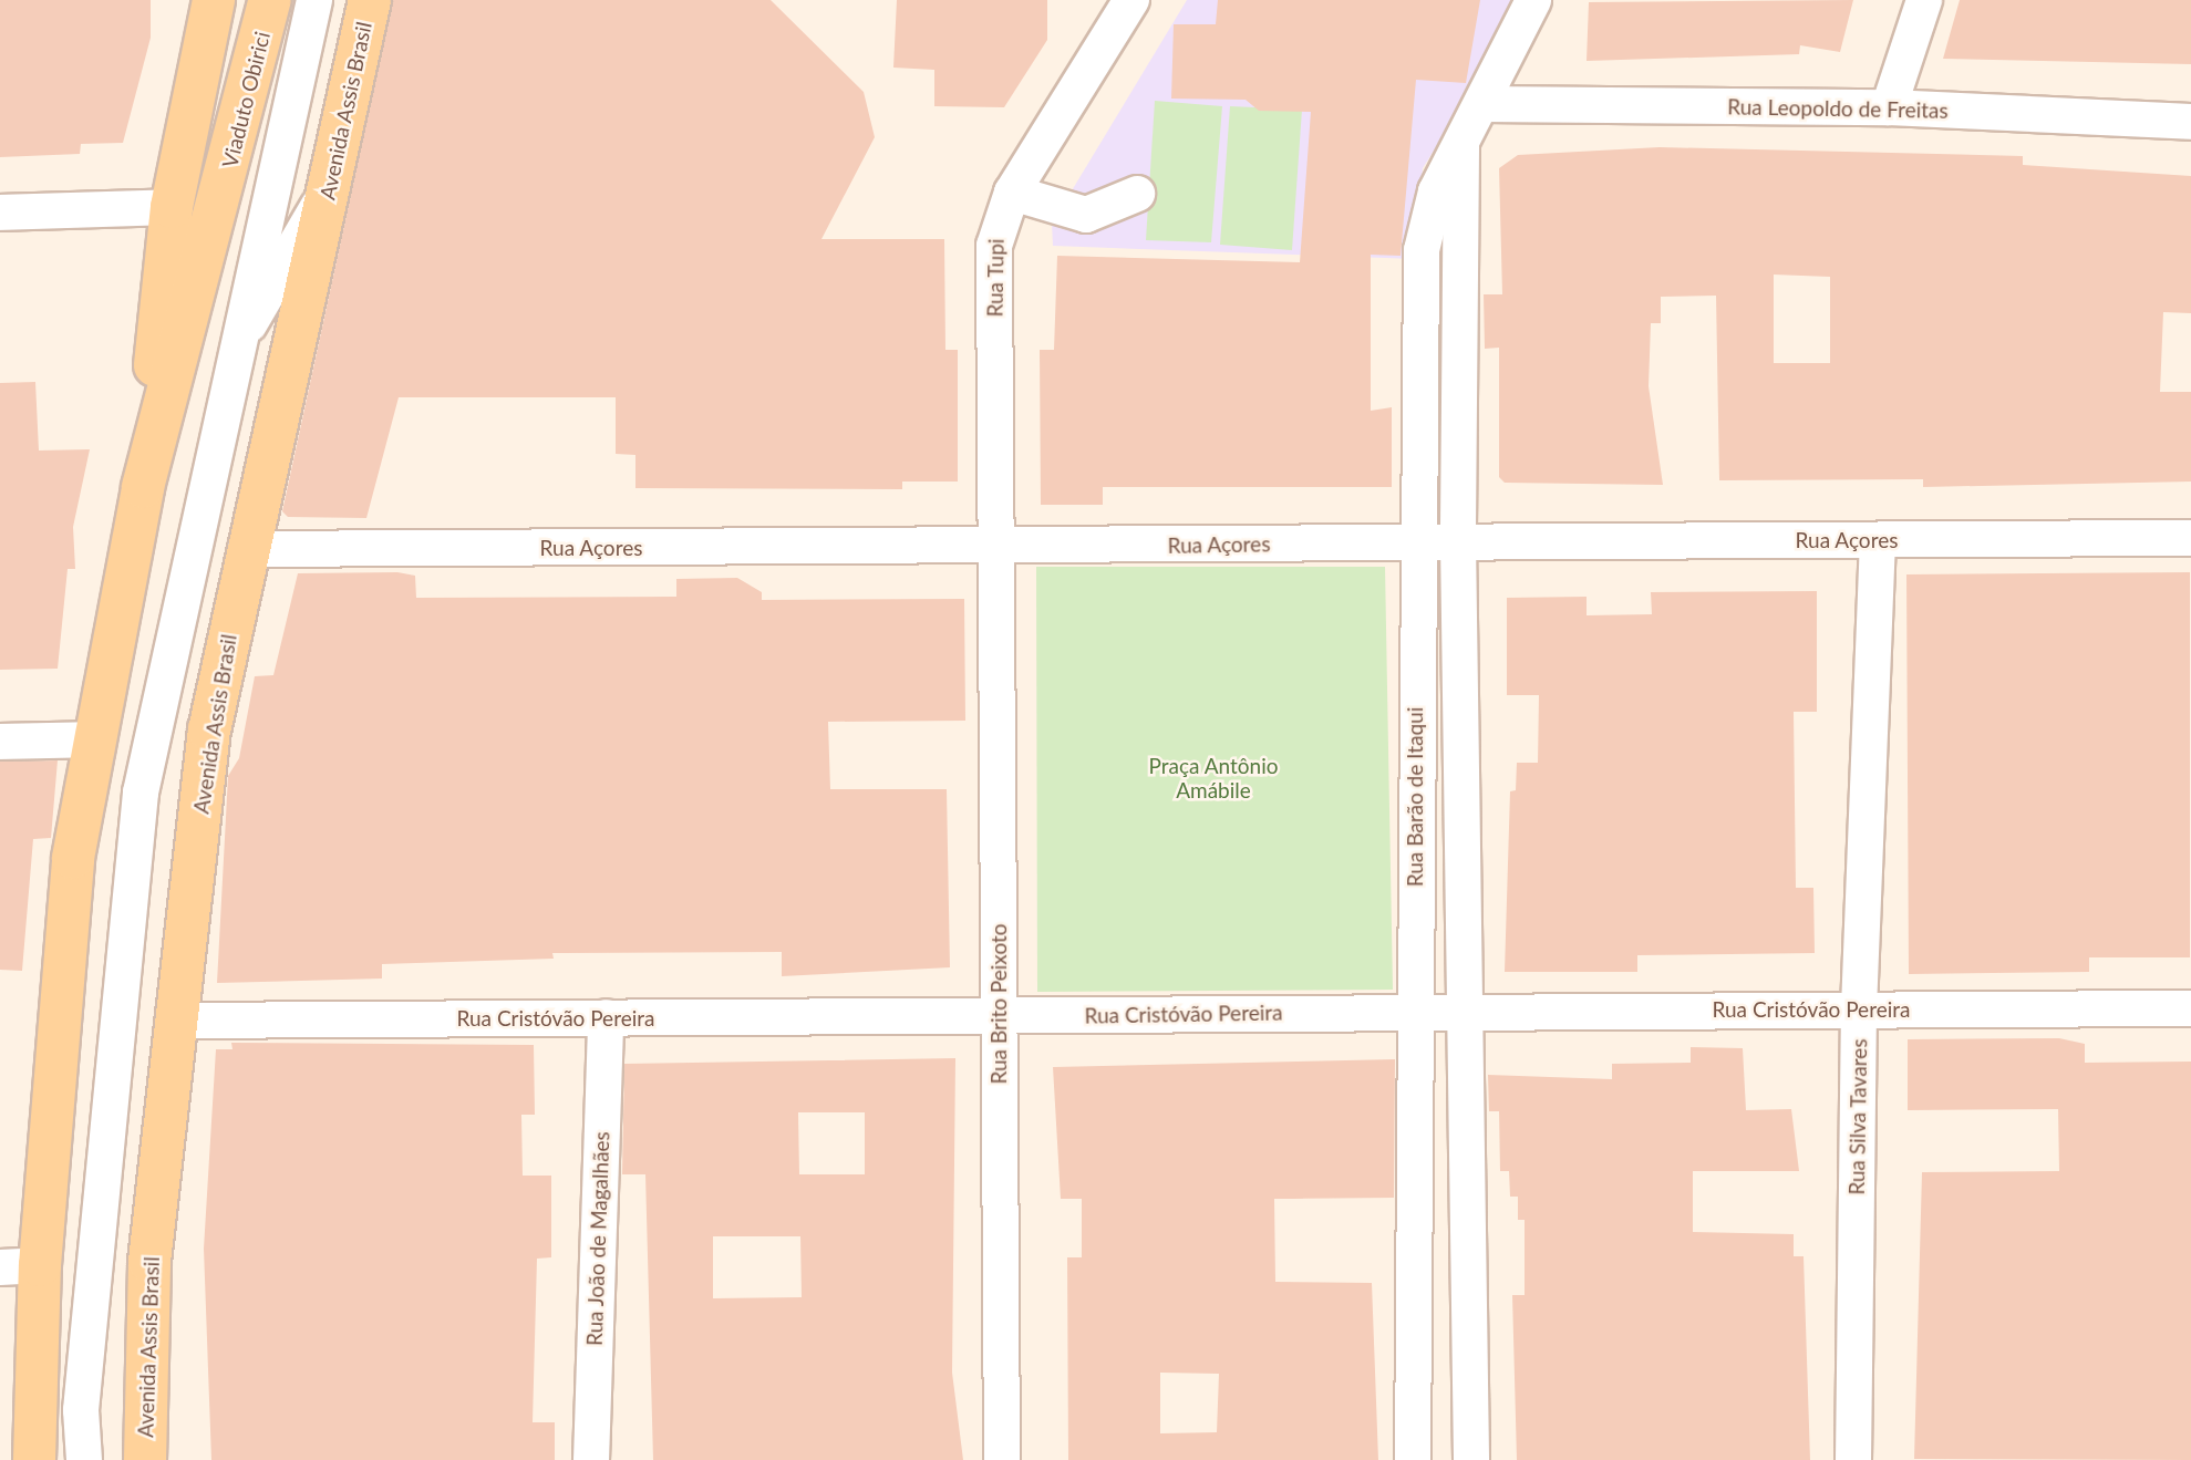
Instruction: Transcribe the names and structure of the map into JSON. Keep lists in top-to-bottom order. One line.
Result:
{"streets":{"main road":["Viaduto Obirici","Avenida Assis Brasil"],"street":["Rua Leopoldo de Freitas","Rua Tupi","Rua Açores","Rua Barão de Itaqui","Rua Brito Peixoto","Rua Cristóvão Pereira","Rua Silva Tavares","Rua João de Magalhães"]},"crossings":[["Rua Leopoldo de Freitas","Rua Barão de Itaqui"],["Avenida Assis Brasil","Rua Açores"],["Avenida Assis Brasil","Rua Cristóvão Pereira"],["Rua Tupi","Rua Açores"],["Rua Tupi","Rua Brito Peixoto"],["Rua Açores","Rua Barão de Itaqui"],["Rua Açores","Rua Brito Peixoto"],["Rua Açores","Rua Silva Tavares"],["Rua Barão de Itaqui","Rua Cristóvão Pereira"],["Rua Brito Peixoto","Rua Cristóvão Pereira"],["Rua Cristóvão Pereira","Rua Silva Tavares"],["Rua Cristóvão Pereira","Rua João de Magalhães"]],"parks":["Praça Antônio Amábile"]}
